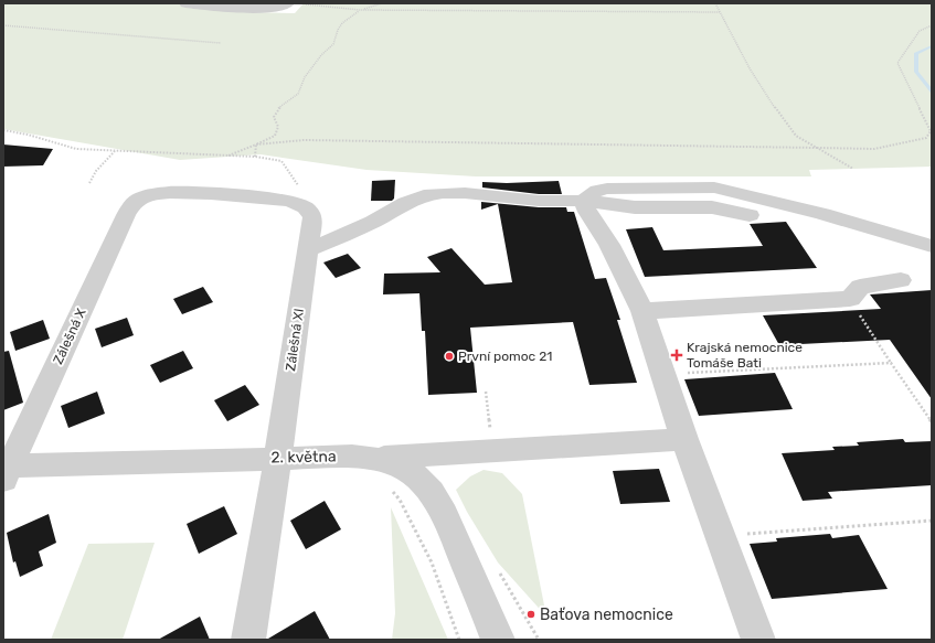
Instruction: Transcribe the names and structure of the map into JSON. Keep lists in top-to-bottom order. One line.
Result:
{"streets":{"street":["Zálešná X","Zálešná XI","2. května"]},"crossings":[["Zálešná X","Zálešná XI"],["Zálešná X","2. května"],["Zálešná XI","2. května"]],"places":{"health":["Krajská nemocnice Tomáše Bati"],"other":["První pomoc 21","Baťova nemocnice"]}}
